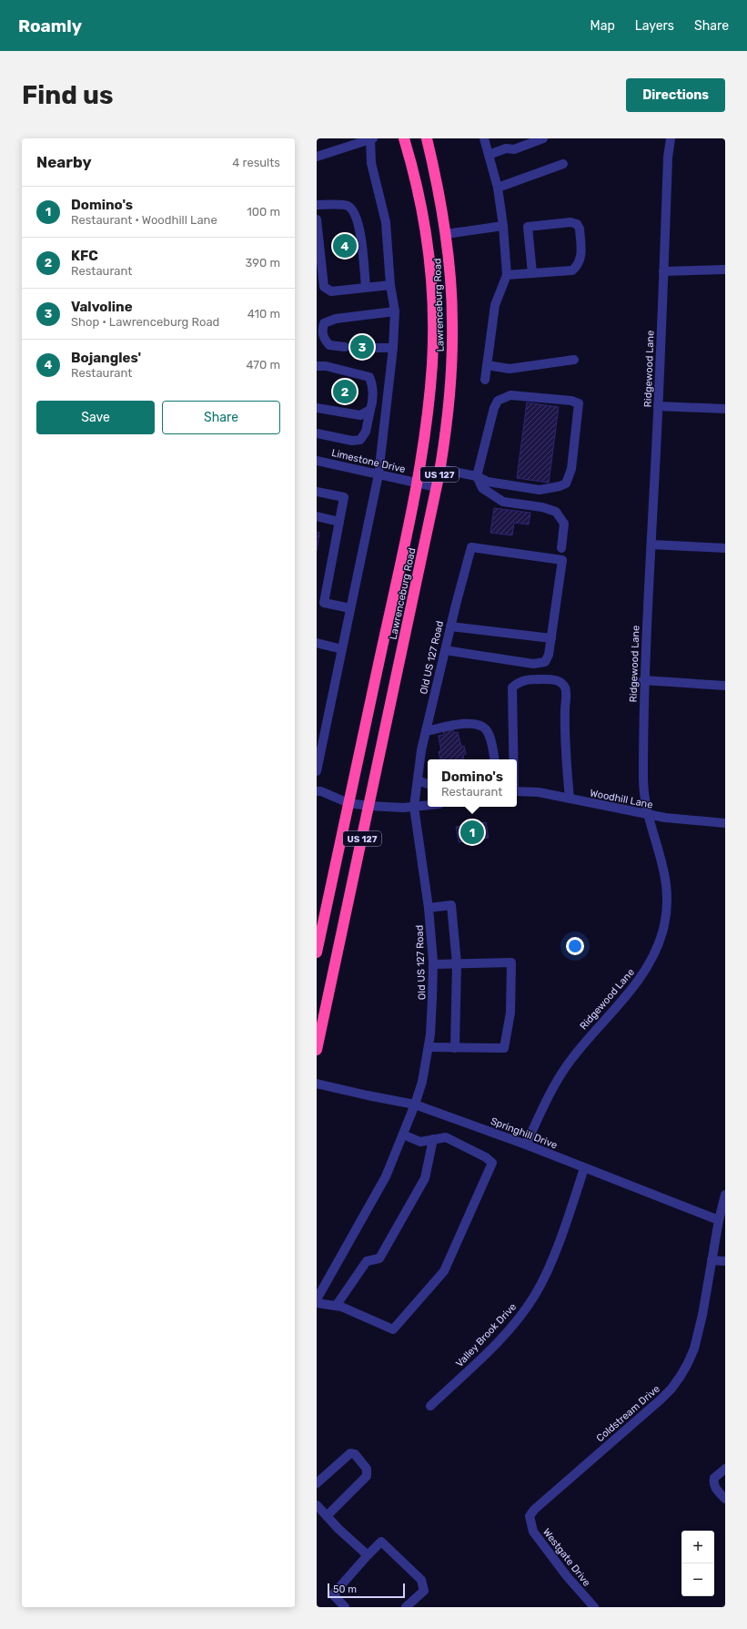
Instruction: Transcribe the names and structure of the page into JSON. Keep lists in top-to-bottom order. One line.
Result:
{"streets":{"highway":["Lawrenceburg Road","US 127"],"street":["Ridgewood Lane","Limestone Drive","Old US 127 Road","Woodhill Lane","Springhill Drive","Valley Brook Drive","Coldstream Drive","Westgate Drive"]},"crossings":[["Lawrenceburg Road","Limestone Drive"],["Ridgewood Lane","Woodhill Lane"],["Ridgewood Lane","Springhill Drive"],["Old US 127 Road","Springhill Drive"],["Springhill Drive","Valley Brook Drive"],["Springhill Drive","Coldstream Drive"],["Coldstream Drive","Westgate Drive"]],"scale_bar":"50 m","page":{"header":"Roamly","nav":["Map","Layers","Share"],"buttons":["Directions",["Save","Share"]],"title":"Find us","heading":["Nearby","4 results"],"list":[{"mark":"1","name":"Domino's","note":"Restaurant · Woodhill Lane","value":"100 m"},{"mark":"2","name":"KFC","note":"Restaurant","value":"390 m"},{"mark":"3","name":"Valvoline","note":"Shop · Lawrenceburg Road","value":"410 m"},{"mark":"4","name":"Bojangles'","note":"Restaurant","value":"470 m"}],"pins":["4","3","2","1"],"popup":["Domino's","Restaurant"],"map_buttons":["+","−"],"scale":"50 m"}}
